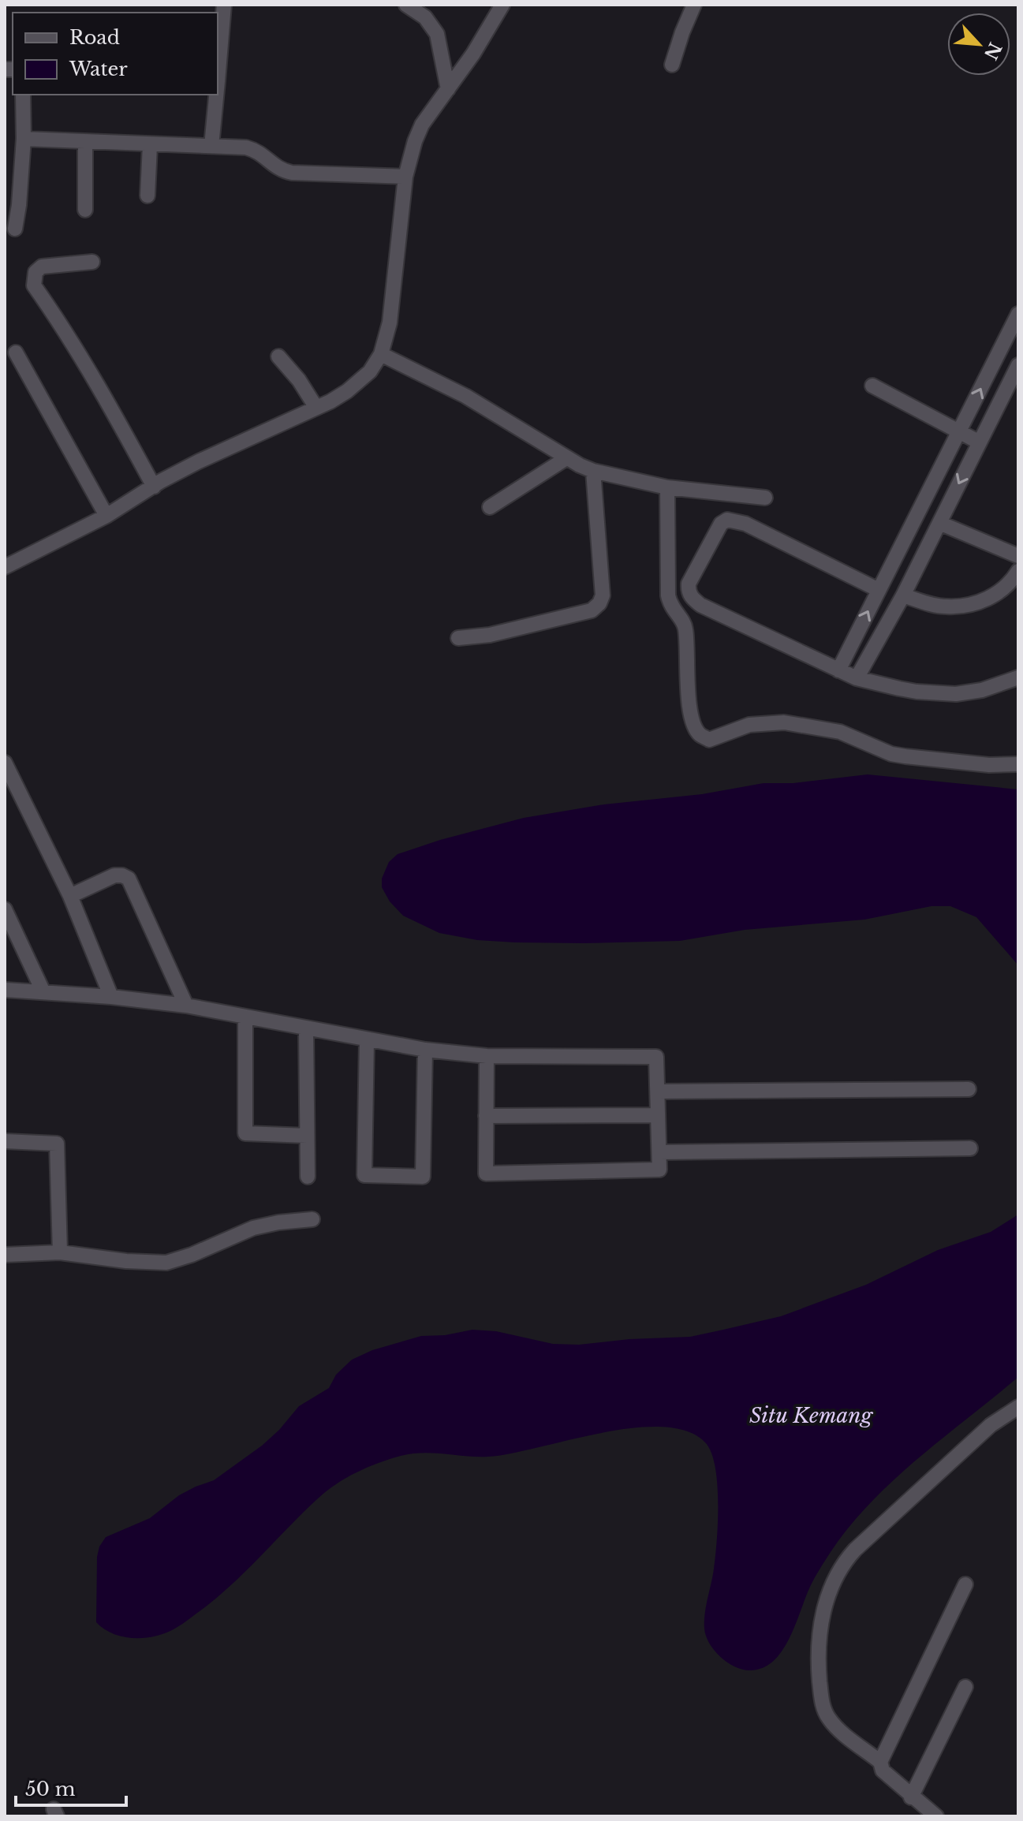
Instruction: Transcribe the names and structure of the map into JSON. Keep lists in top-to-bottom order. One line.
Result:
{"water":["Situ Kemang"],"legend":["Road","Water"],"scale_bar":"50 m","north":"bottom right"}
